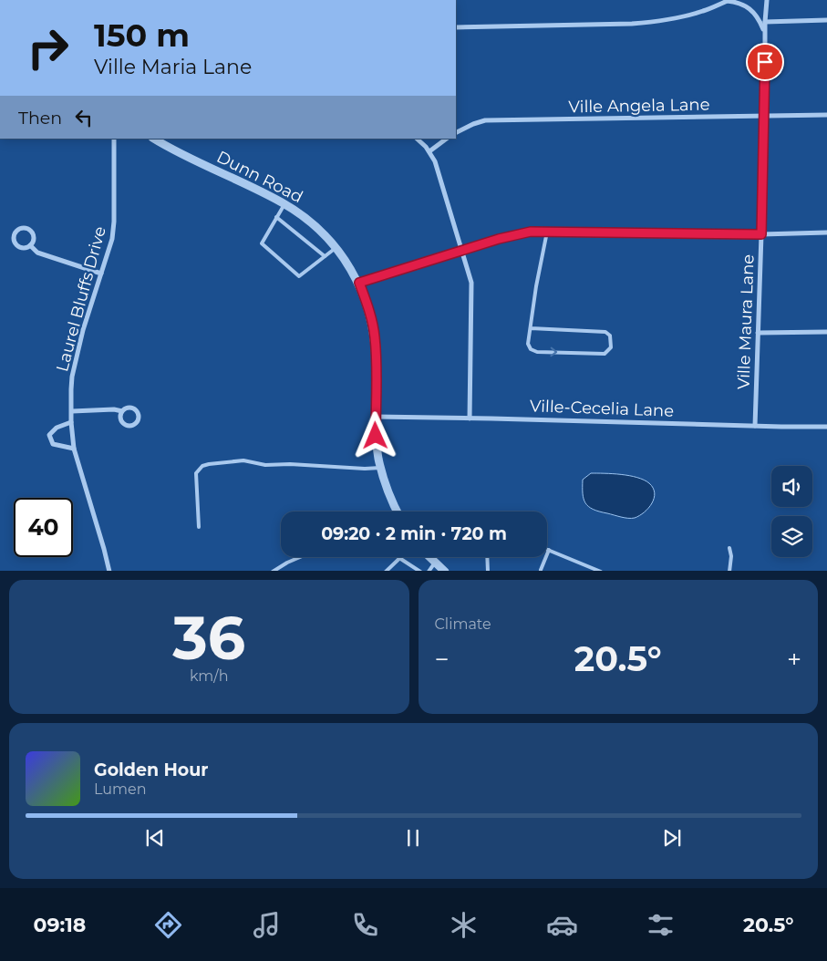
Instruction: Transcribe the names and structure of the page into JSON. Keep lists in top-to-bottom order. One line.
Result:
{"streets":{"street":["Ville Angela Lane","Dunn Road","Laurel Bluffs Drive","Ville Maura Lane","Ville-Cecelia Lane"]},"crossings":[["Ville Angela Lane","Ville Maura Lane"],["Dunn Road","Ville-Cecelia Lane"],["Ville Maura Lane","Ville-Cecelia Lane"]],"page":{"turn":["150 m","Ville Maria Lane"],"then":"Then","limit":"40","trip":"09:20 · 2 min · 720 m","tile":[["36","km/h"],"Climate"],"heat":["−","20.5°","+"],"song":["Golden Hour","Lumen"],"tabs":["09:18","20.5°"]}}
